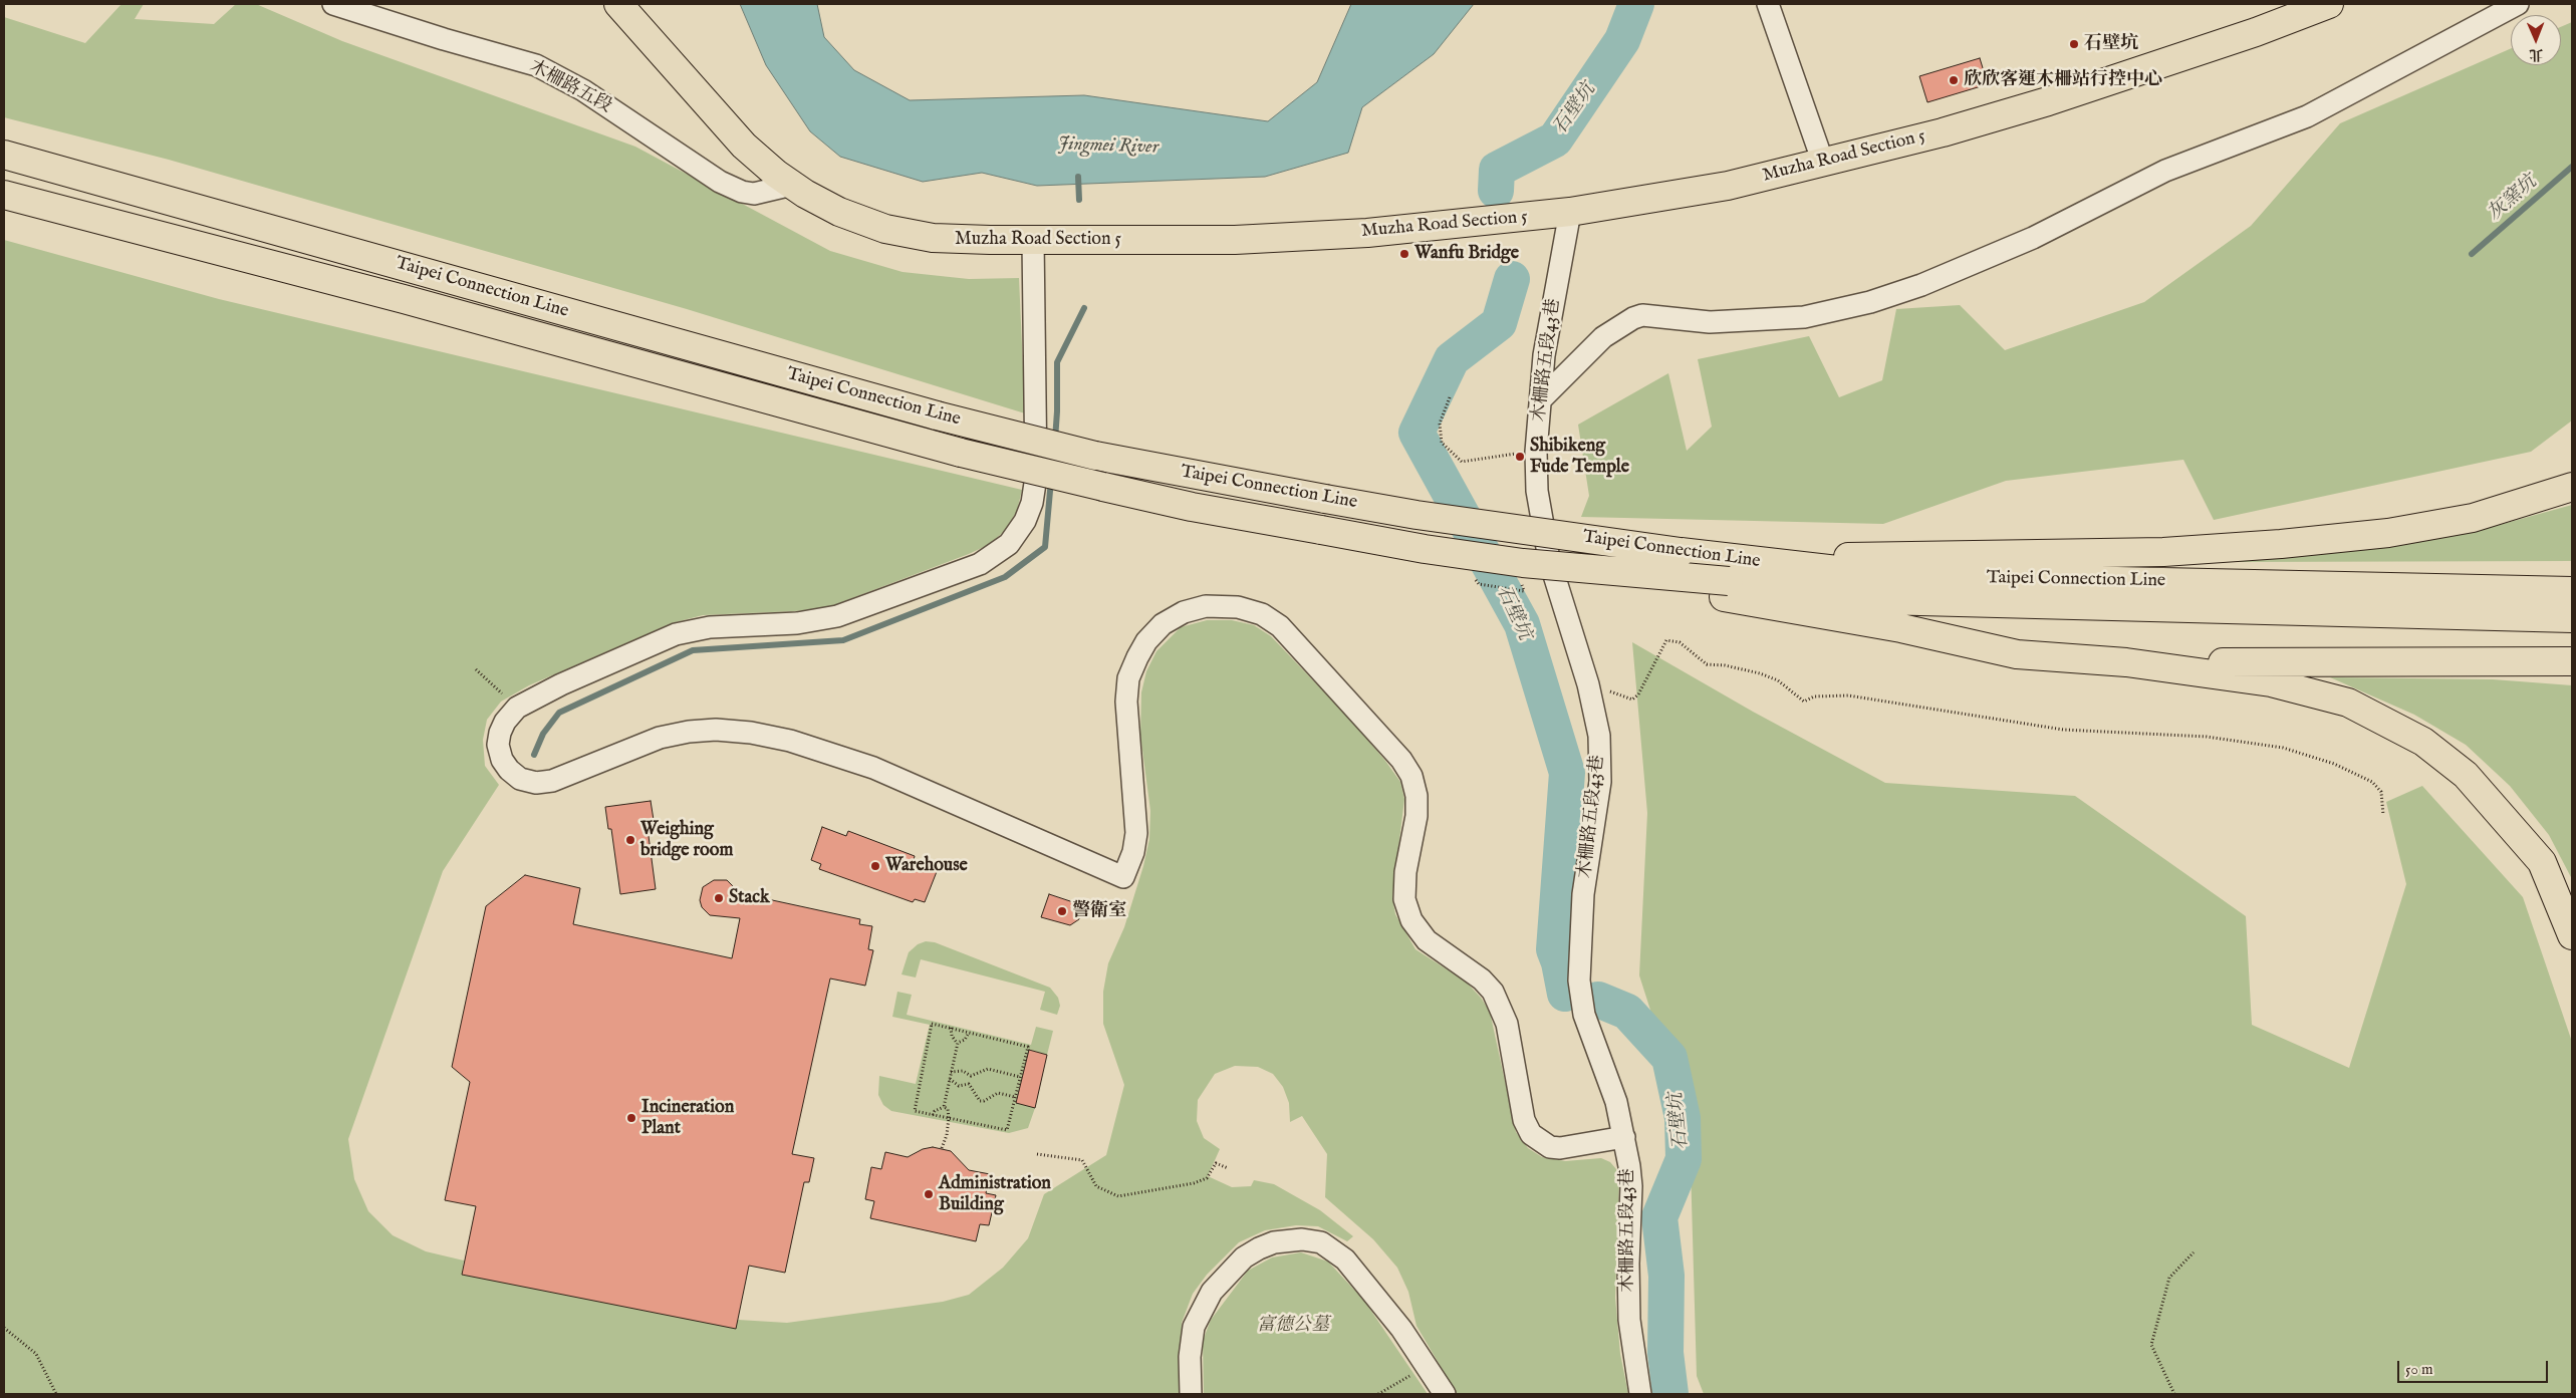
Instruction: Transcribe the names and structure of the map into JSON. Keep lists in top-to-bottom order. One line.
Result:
{"streets":{"main road":["Muzha Road Section 5","Taipei Connection Line"],"street":["木柵路五段","木柵路五段43巷"]},"crossings":[["木柵路五段","Muzha Road Section 5"],["Muzha Road Section 5","木柵路五段43巷"]],"water":["石壁坑","Jingmei River","灰窯坑"],"parks":["富德公墓"],"places":["石壁坑","欣欣客運木柵站行控中心","Wanfu Bridge","Shibikeng Fude Temple","Weighing bridge room","Warehouse","Stack","警衛室","Incineration Plant","Administration Building"],"scale_bar":"50 m","north":"bottom"}
